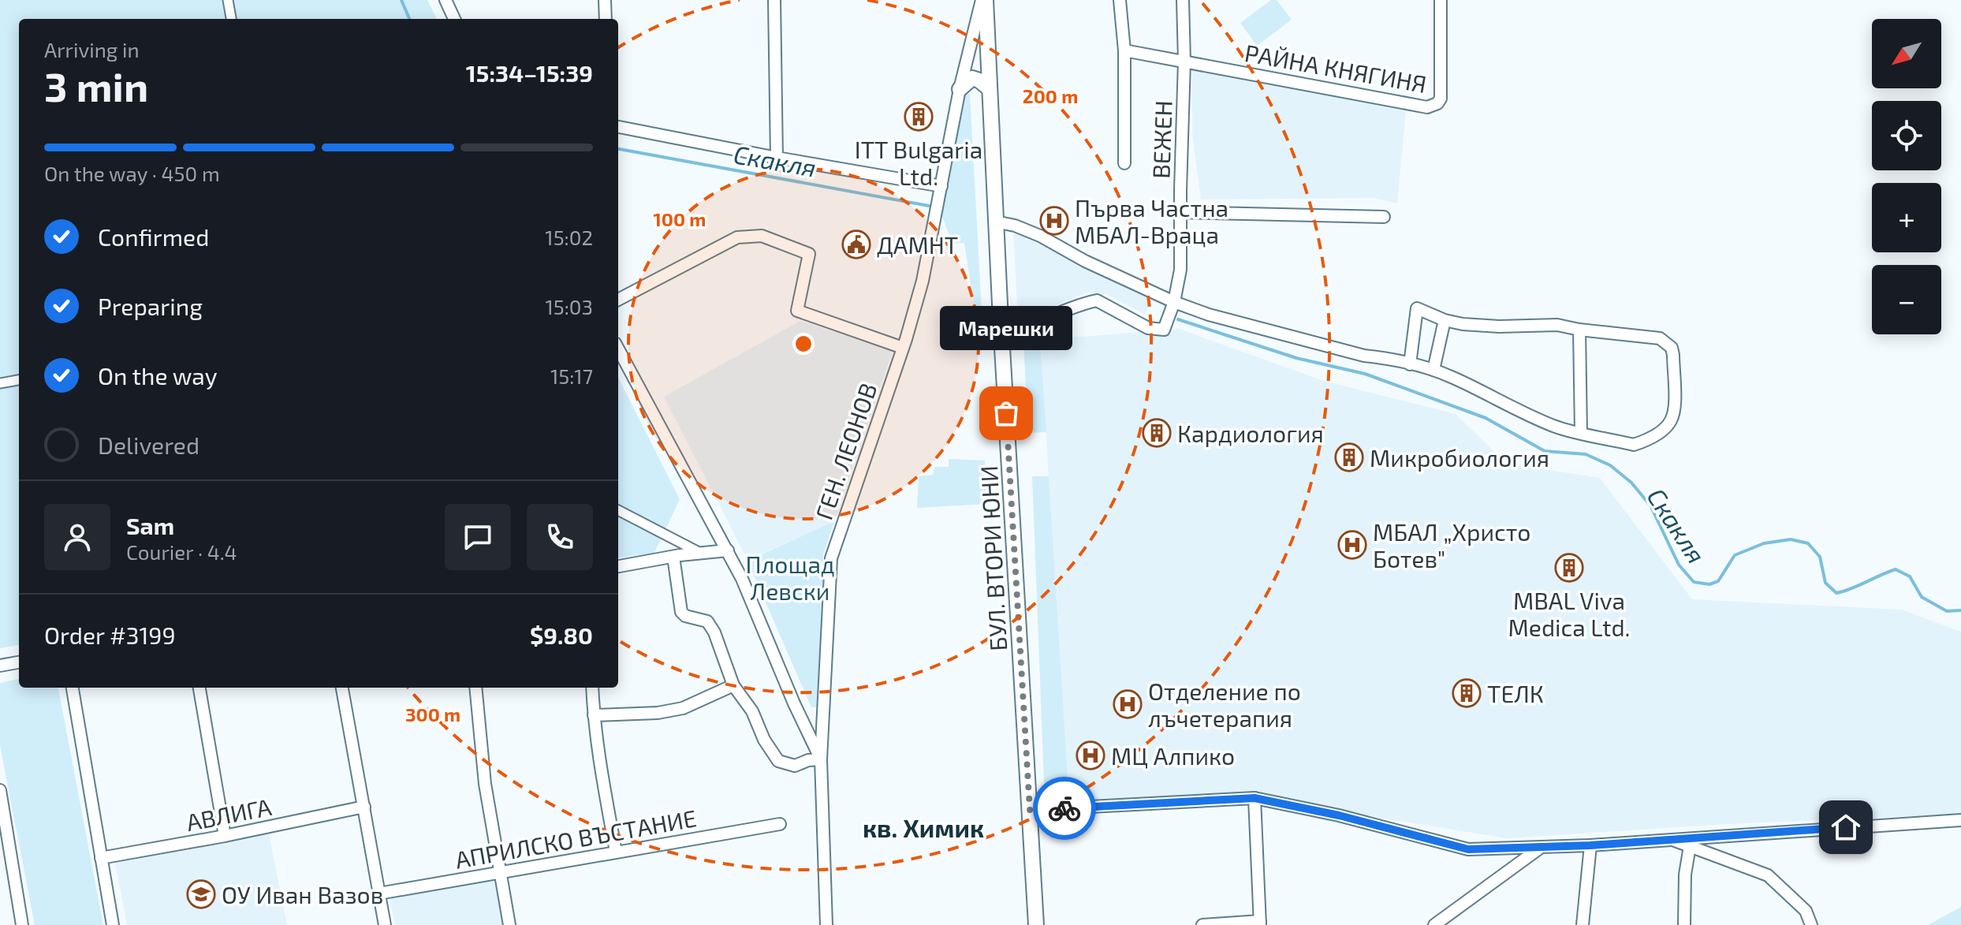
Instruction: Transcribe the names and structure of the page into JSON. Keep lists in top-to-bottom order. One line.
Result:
{"streets":{"street":["РАЙНА КНЯГИНЯ","ВЕЖЕН","ГЕН. ЛЕОНОВ","БУЛ. ВТОРИ ЮНИ","АВЛИГА","АПРИЛСКО ВЪСТАНИЕ"]},"crossings":[["РАЙНА КНЯГИНЯ","ВЕЖЕН"],["ВЕЖЕН","БУЛ. ВТОРИ ЮНИ"],["ГЕН. ЛЕОНОВ","БУЛ. ВТОРИ ЮНИ"]],"districts":["кв. Химик"],"water":["Скакля"],"parks":["Площад Левски"],"places":{"building":["ITT Bulgaria Ltd.","Кардиология","Микробиология","MBAL Viva Medica Ltd.","ТЕЛК"],"hospital":["Първа Частна МБАЛ-Враца","МБАЛ „Христо Ботев\"","Отделение по лъчетерапия","МЦ Алпико"],"public building":["ДАМНТ"],"other":["Марешки"],"school or university":["ОУ Иван Вазов"]},"north":"bottom left","page":{"map_buttons":["+","−"],"heading":["3 min","Arriving in","15:34–15:39"],"panel":["Sam","Courier · 4.4","Order #3199","$9.80"],"bar":"On the way · 450 m","list":[["Confirmed","15:02"],["Preparing","15:03"],["On the way","15:17"],"Delivered"],"bubble":"Марешки"},"rings":["200 m","100 m","300 m"]}
